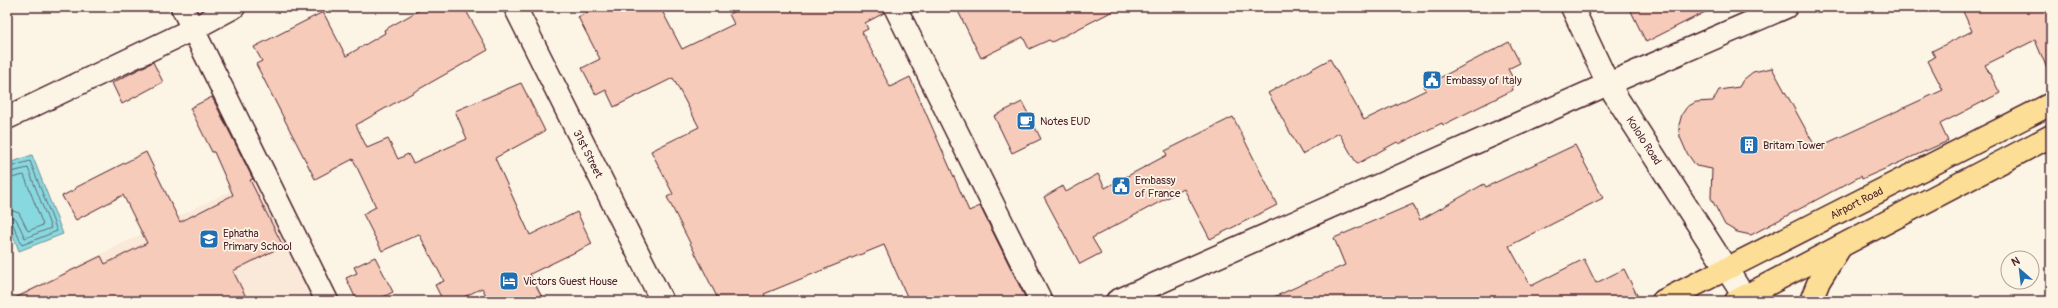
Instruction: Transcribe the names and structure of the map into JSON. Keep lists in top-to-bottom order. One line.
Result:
{"streets":{"main road":["Airport Road"],"street":["Kololo Road","31st Street"]},"crossings":[["Kololo Road","Airport Road"]],"places":{"public building":["Embassy of Italy","Embassy of France"],"cafe":["Notes EUD"],"building":["Britam Tower"],"school or university":["Ephatha Primary School"],"hotel":["Victors Guest House"]},"north":"top left"}
